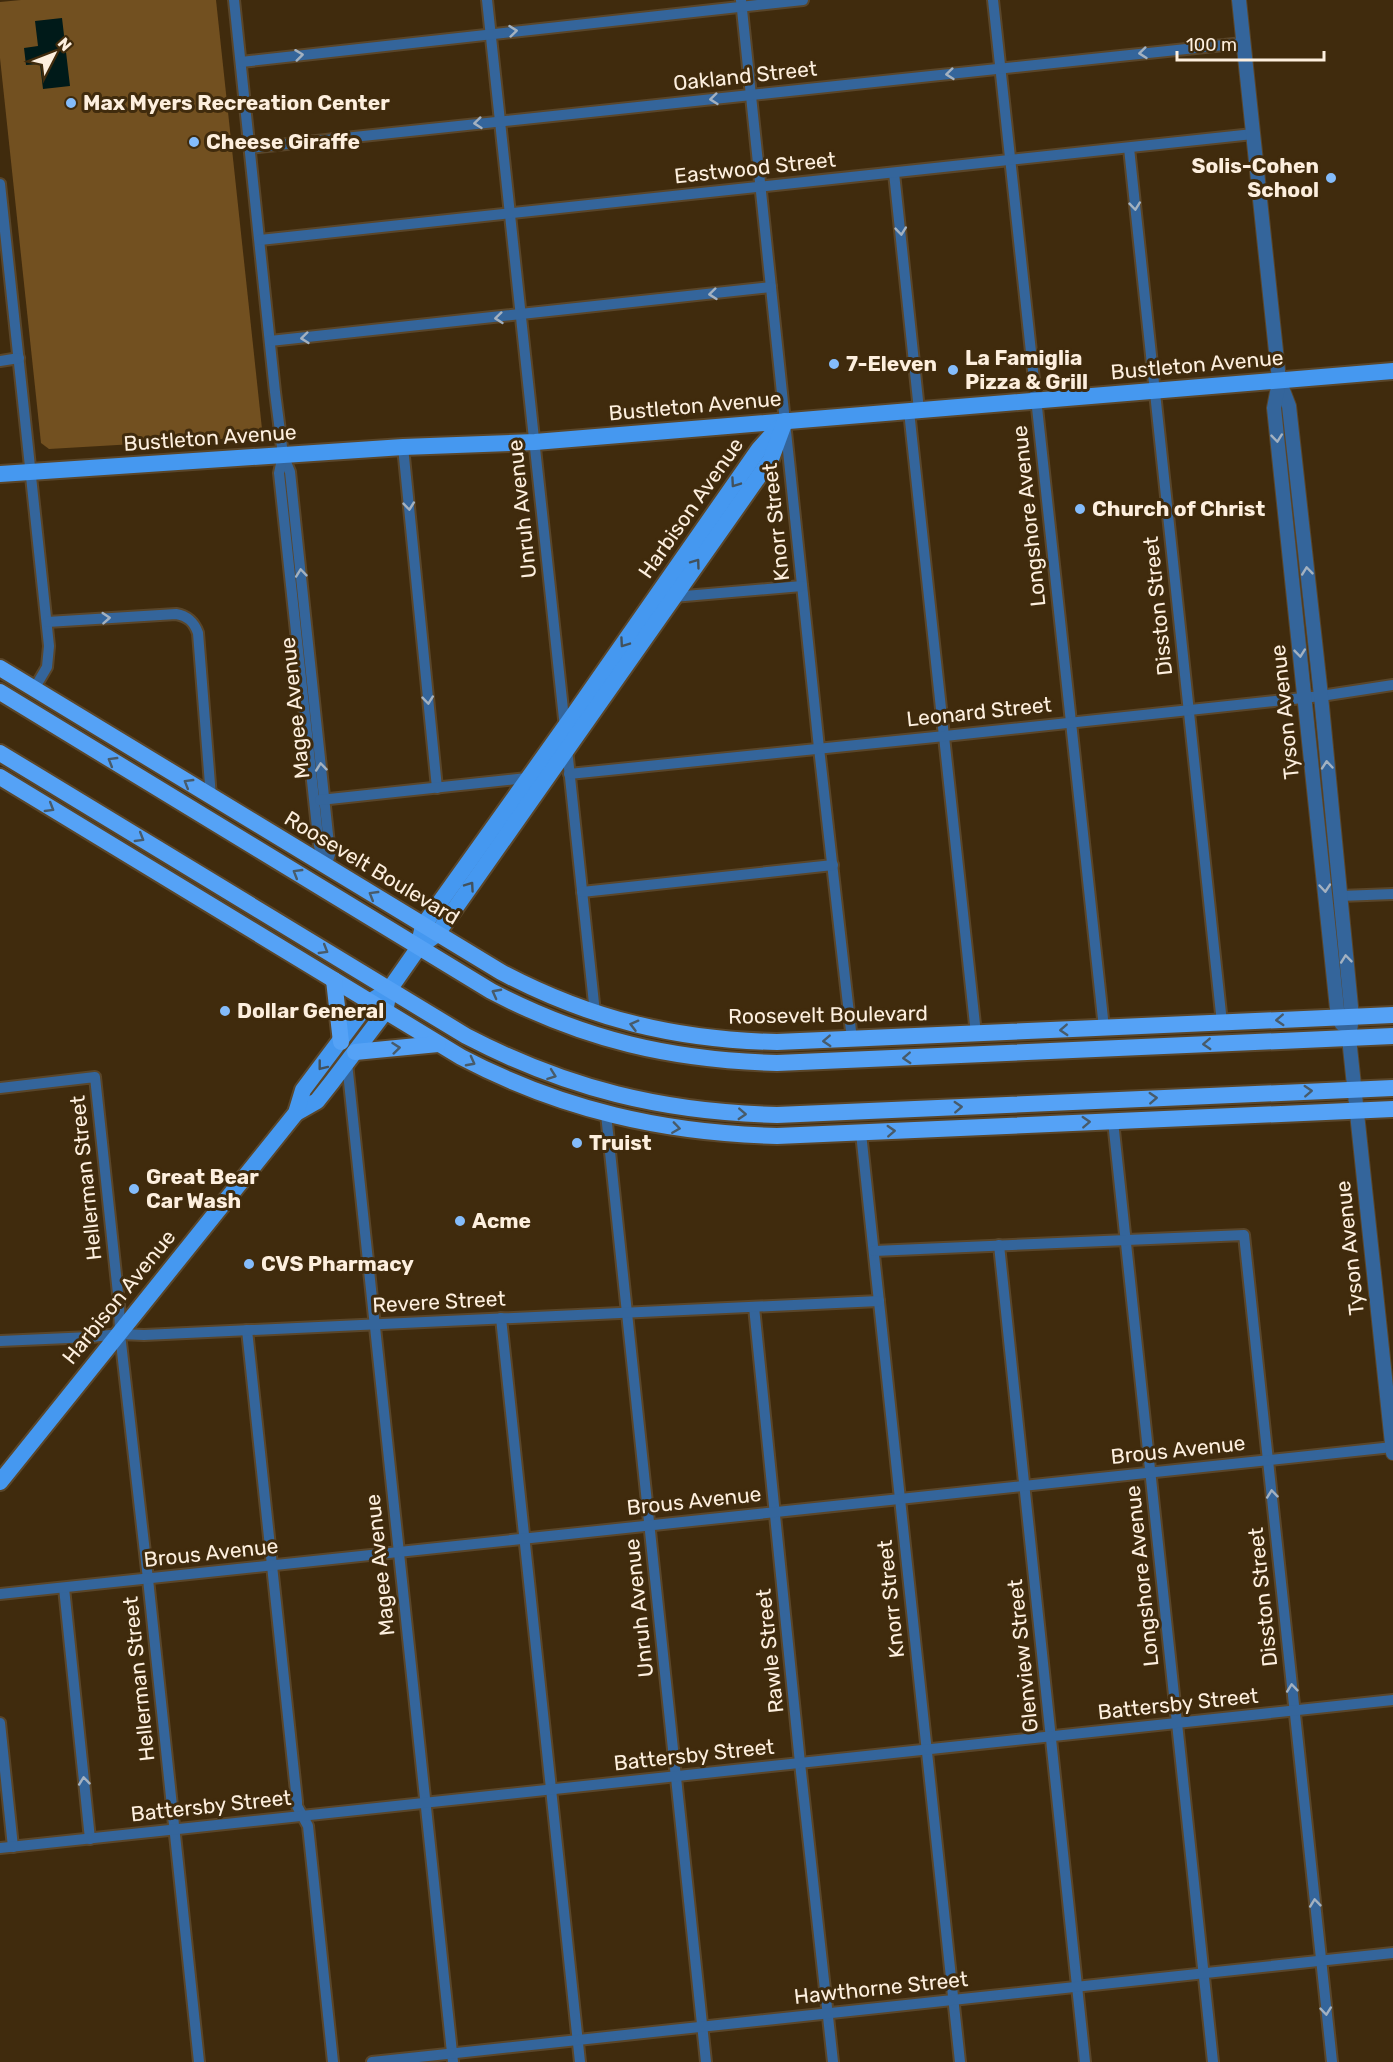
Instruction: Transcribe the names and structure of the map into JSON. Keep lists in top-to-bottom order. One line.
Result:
{"streets":{"highway":["Roosevelt Boulevard"],"main road":["Bustleton Avenue","Harbison Avenue"],"street":["Oakland Street","Eastwood Street","Unruh Avenue","Longshore Avenue","Knorr Street","Disston Street","Magee Avenue","Leonard Street","Tyson Avenue","Hellerman Street","Revere Street","Brous Avenue","Rawle Street","Glenview Street","Battersby Street","Hawthorne Street"]},"crossings":[["Oakland Street","Unruh Avenue"],["Oakland Street","Longshore Avenue"],["Oakland Street","Knorr Street"],["Oakland Street","Magee Avenue"],["Oakland Street","Tyson Avenue"],["Eastwood Street","Unruh Avenue"],["Eastwood Street","Longshore Avenue"],["Eastwood Street","Knorr Street"],["Eastwood Street","Disston Street"],["Eastwood Street","Magee Avenue"],["Eastwood Street","Tyson Avenue"],["Bustleton Avenue","Harbison Avenue"],["Bustleton Avenue","Unruh Avenue"],["Bustleton Avenue","Longshore Avenue"],["Bustleton Avenue","Knorr Street"],["Bustleton Avenue","Disston Street"],["Bustleton Avenue","Magee Avenue"],["Bustleton Avenue","Tyson Avenue"],["Harbison Avenue","Unruh Avenue"],["Harbison Avenue","Knorr Street"],["Harbison Avenue","Magee Avenue"],["Harbison Avenue","Roosevelt Boulevard"],["Harbison Avenue","Hellerman Street"],["Harbison Avenue","Revere Street"],["Unruh Avenue","Leonard Street"],["Unruh Avenue","Roosevelt Boulevard"],["Unruh Avenue","Revere Street"],["Unruh Avenue","Brous Avenue"],["Unruh Avenue","Battersby Street"],["Unruh Avenue","Hawthorne Street"],["Longshore Avenue","Disston Street"],["Longshore Avenue","Leonard Street"],["Longshore Avenue","Roosevelt Boulevard"],["Longshore Avenue","Brous Avenue"],["Longshore Avenue","Battersby Street"],["Longshore Avenue","Hawthorne Street"],["Knorr Street","Leonard Street"],["Knorr Street","Roosevelt Boulevard"],["Knorr Street","Revere Street"],["Knorr Street","Brous Avenue"],["Knorr Street","Battersby Street"],["Knorr Street","Hawthorne Street"],["Disston Street","Leonard Street"],["Disston Street","Roosevelt Boulevard"],["Disston Street","Brous Avenue"],["Disston Street","Battersby Street"],["Disston Street","Hawthorne Street"],["Magee Avenue","Roosevelt Boulevard"],["Magee Avenue","Revere Street"],["Magee Avenue","Brous Avenue"],["Magee Avenue","Battersby Street"],["Magee Avenue","Hawthorne Street"],["Leonard Street","Tyson Avenue"],["Tyson Avenue","Roosevelt Boulevard"],["Tyson Avenue","Brous Avenue"],["Hellerman Street","Revere Street"],["Hellerman Street","Brous Avenue"],["Hellerman Street","Battersby Street"],["Revere Street","Rawle Street"],["Brous Avenue","Rawle Street"],["Brous Avenue","Glenview Street"],["Rawle Street","Battersby Street"],["Rawle Street","Hawthorne Street"],["Glenview Street","Battersby Street"],["Glenview Street","Hawthorne Street"]],"places":["Max Myers Recreation Center","Cheese Giraffe","Solis-Cohen School","7-Eleven","La Famiglia Pizza & Grill","Church of Christ","Dollar General","Truist","Great Bear Car Wash","Acme","CVS Pharmacy"],"scale_bar":"100 m","north":"top right"}
